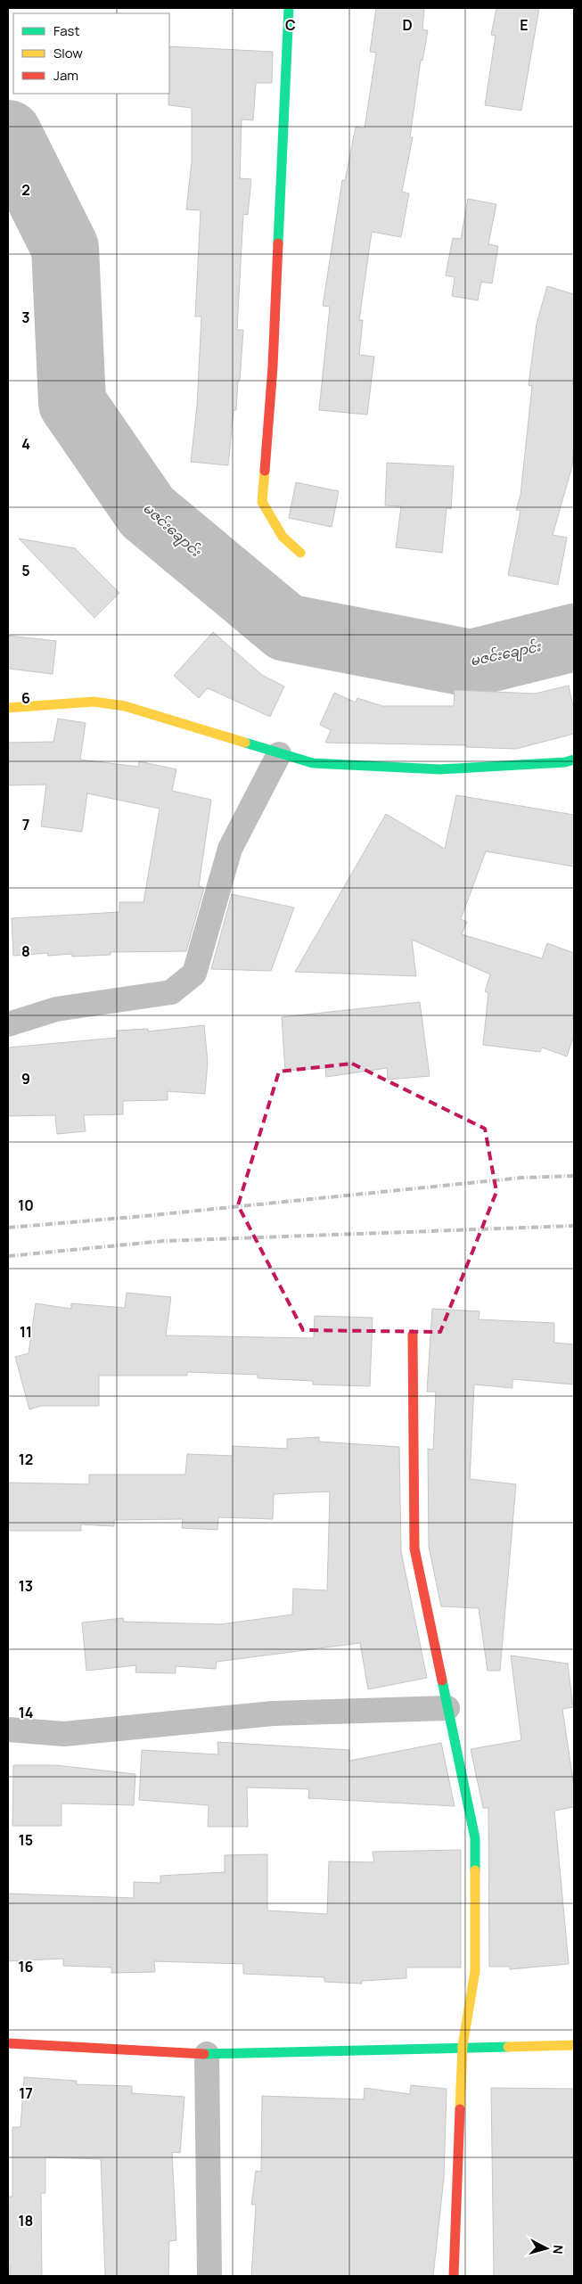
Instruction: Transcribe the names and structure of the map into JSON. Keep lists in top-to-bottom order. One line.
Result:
{"water":["မဇင်းချောင်း"],"legend":["Fast","Slow","Jam"],"north":"right","grid":{"columns":["C","D","E"],"rows":["2","3","4","5","6","7","8","9","10","11","12","13","14","15","16","17","18"]}}
